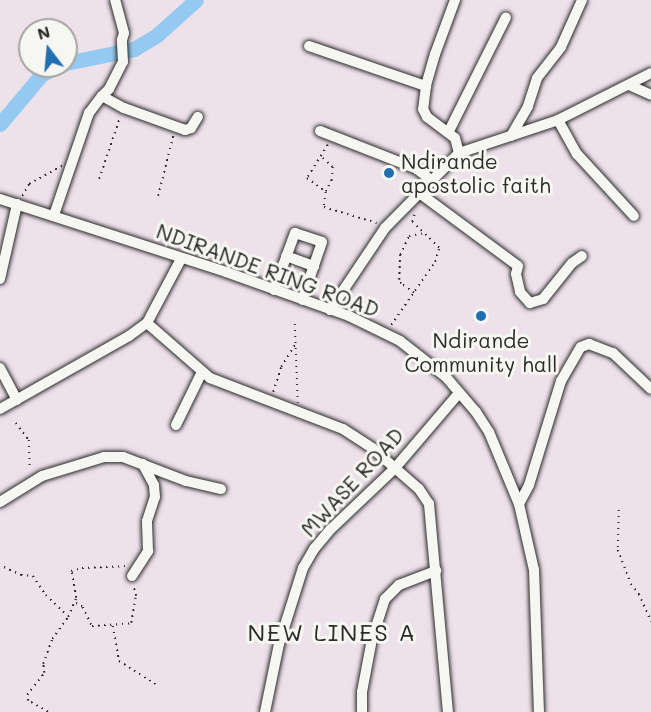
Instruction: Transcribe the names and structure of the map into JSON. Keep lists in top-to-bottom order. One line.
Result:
{"streets":{"street":["NDIRANDE RING ROAD","MWASE ROAD"]},"crossings":[["NDIRANDE RING ROAD","MWASE ROAD"]],"districts":["NEW LINES A"],"places":["Ndirande apostolic faith","Ndirande Community hall"],"north":"top"}
